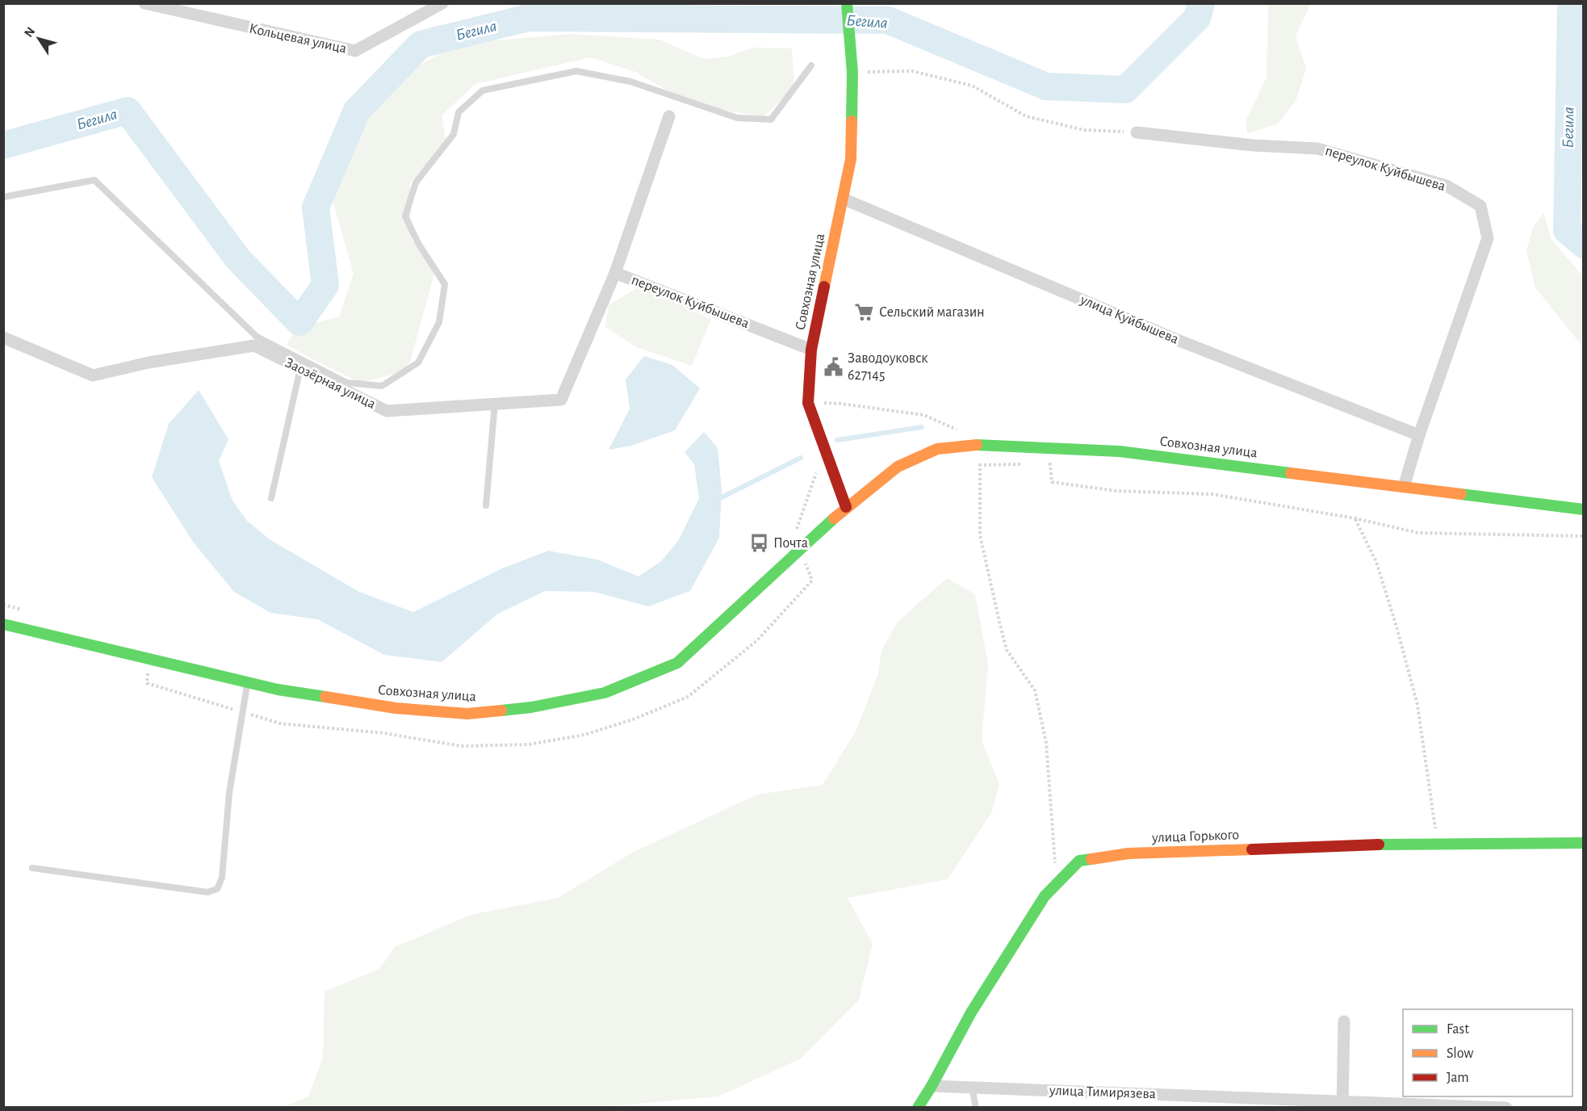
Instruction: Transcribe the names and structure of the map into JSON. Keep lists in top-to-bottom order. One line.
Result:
{"streets":{"street":["Кольцевая улица","переулок Куйбышева","Совхозная улица","улица Куйбышева","Заозёрная улица","улица Горького","улица Тимирязева"]},"crossings":[["переулок Куйбышева","Совхозная улица"],["переулок Куйбышева","улица Куйбышева"],["переулок Куйбышева","Заозёрная улица"],["Совхозная улица","улица Куйбышева"],["улица Горького","улица Тимирязева"]],"water":["Бегила"],"places":{"supermarket":["Сельский магазин"],"public building":["Заводоуковск 627145"],"bus stop":["Почта"]},"legend":["Fast","Slow","Jam"],"north":"top left"}
